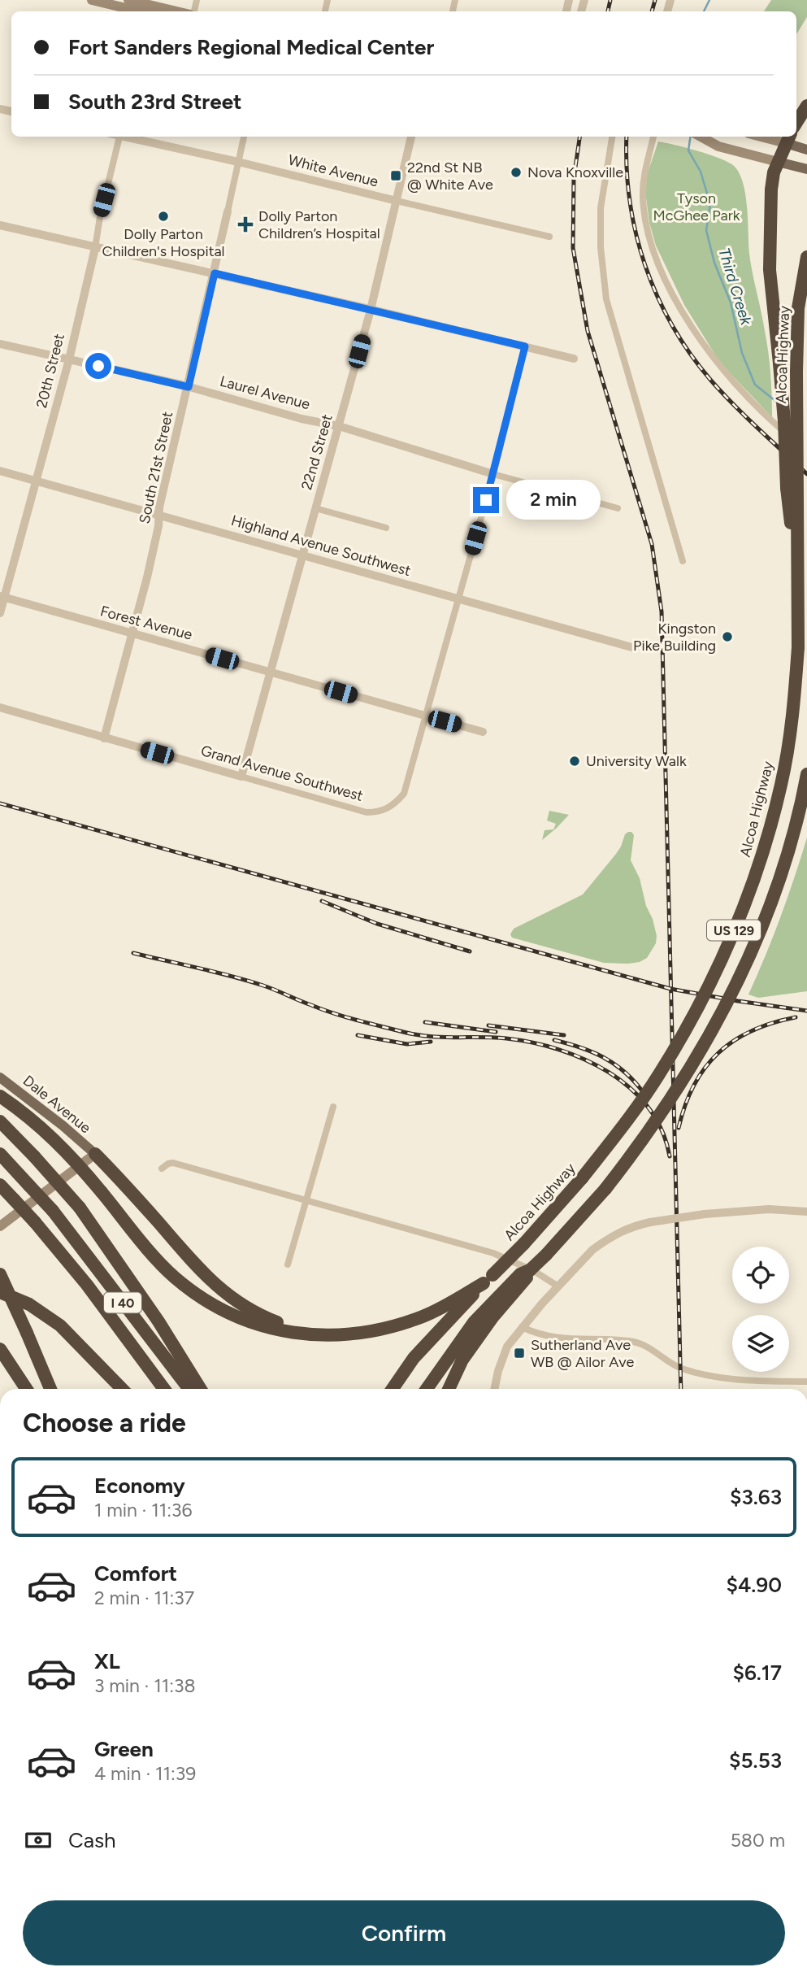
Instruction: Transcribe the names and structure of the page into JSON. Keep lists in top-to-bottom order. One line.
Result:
{"streets":{"highway":["Alcoa Highway","US 129","I 40"],"main road":["Dale Avenue"],"street":["White Avenue","20th Street","Laurel Avenue","22nd Street","South 21st Street","Highland Avenue Southwest","Forest Avenue","Grand Avenue Southwest"]},"crossings":[["White Avenue","22nd Street"],["White Avenue","South 21st Street"],["20th Street","Laurel Avenue"],["20th Street","Highland Avenue Southwest"],["20th Street","Forest Avenue"],["Laurel Avenue","22nd Street"],["Laurel Avenue","South 21st Street"],["22nd Street","Highland Avenue Southwest"],["22nd Street","Forest Avenue"],["22nd Street","Grand Avenue Southwest"],["South 21st Street","Highland Avenue Southwest"],["South 21st Street","Forest Avenue"],["South 21st Street","Grand Avenue Southwest"],["Forest Avenue","Grand Avenue Southwest"]],"water":["Third Creek"],"parks":["Tyson McGhee Park"],"places":{"other":["Nova Knoxville","Dolly Parton Children's Hospital","Kingston Pike Building","University Walk"],"transit":["22nd St NB @ White Ave","Sutherland Ave WB @ Ailor Ave"],"health":["Dolly Parton Children’s Hospital"]},"page":{"banner":["Fort Sanders Regional Medical Center","South 23rd Street"],"bubble":"2 min","heading":"Choose a ride","list":[{"name":"Economy","note":"1 min · 11:36","value":"$3.63"},{"name":"Comfort","note":"2 min · 11:37","value":"$4.90"},{"name":"XL","note":"3 min · 11:38","value":"$6.17"},{"name":"Green","note":"4 min · 11:39","value":"$5.53"}],"pay":["Cash","580 m"],"buttons":"Confirm"}}
